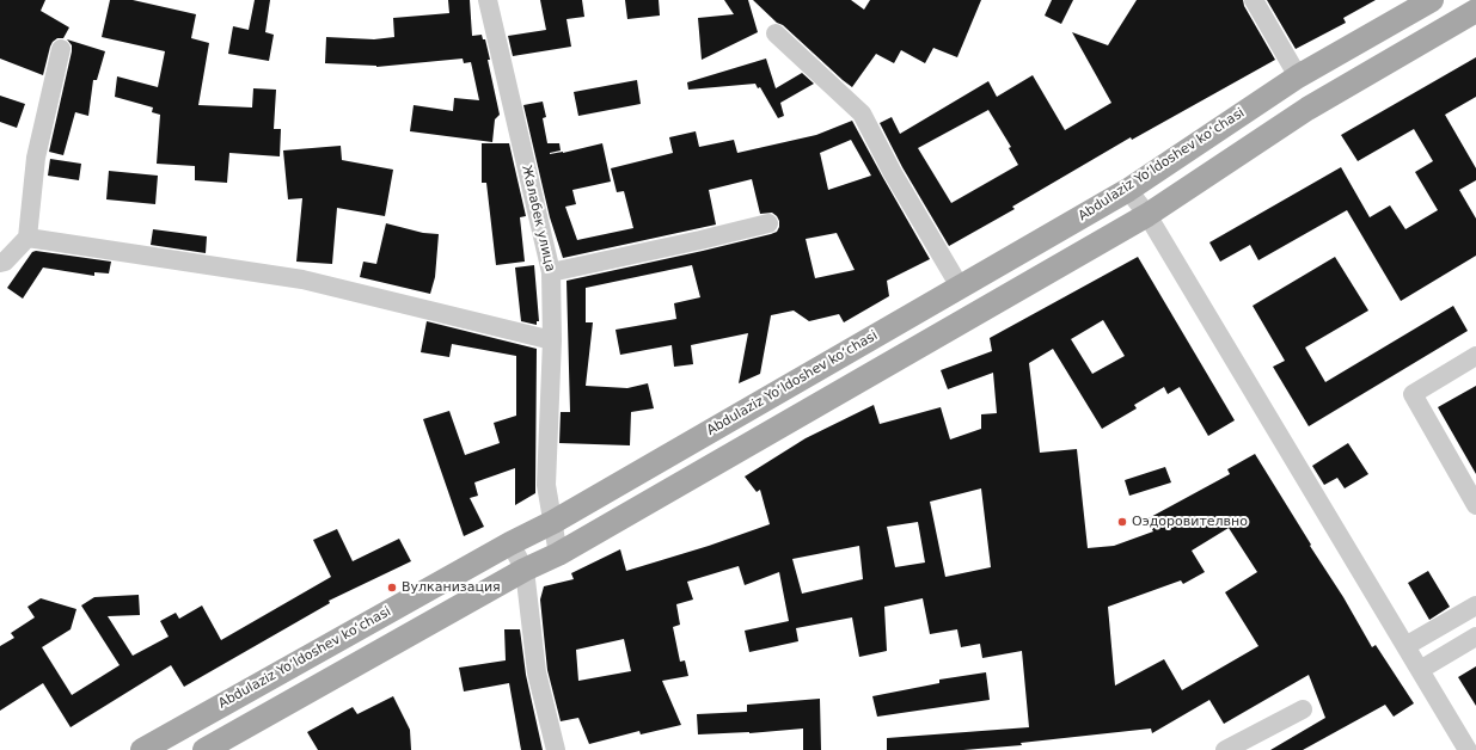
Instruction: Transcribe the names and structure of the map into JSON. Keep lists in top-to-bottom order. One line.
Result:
{"streets":{"main road":["Abdulaziz Yoʻldoshev koʻchasi"],"street":["Жалабек улица"]},"crossings":[["Abdulaziz Yoʻldoshev koʻchasi","Жалабек улица"]],"places":["Оэдоровителвно","Вулканизация"]}
